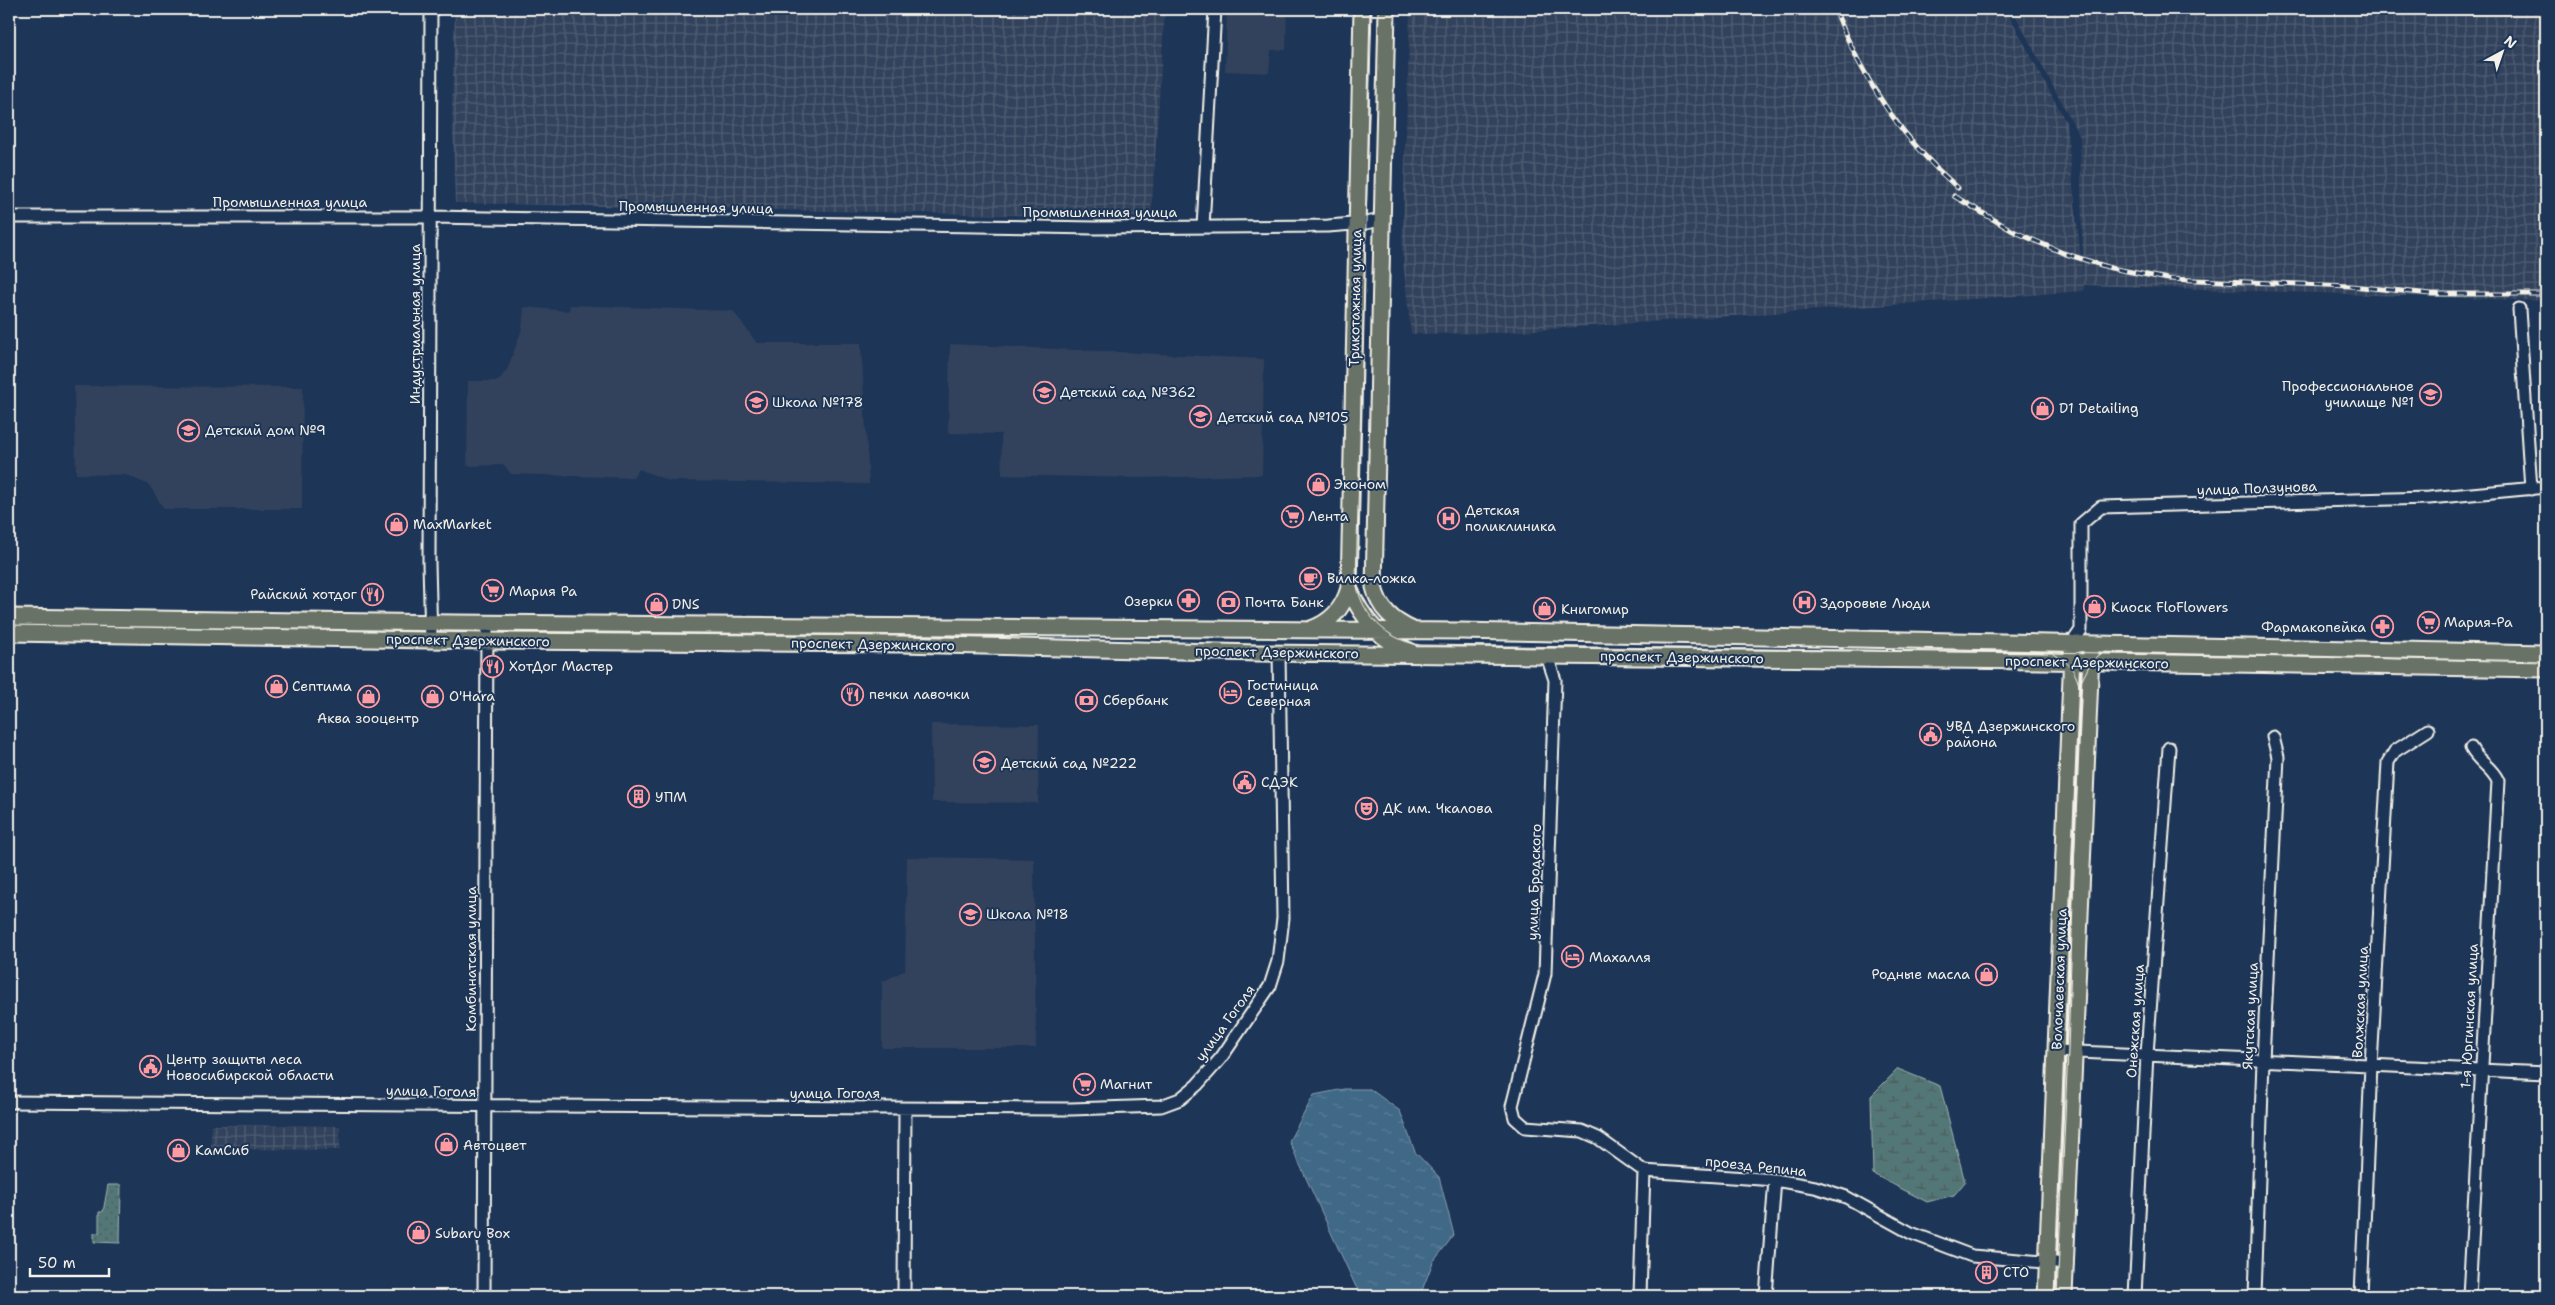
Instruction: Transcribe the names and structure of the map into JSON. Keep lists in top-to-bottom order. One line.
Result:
{"streets":{"main road":["Трикотажная улица","проспект Дзержинского","Волочаевская улица"],"street":["Промышленная улица","Индустриальная улица","улица Ползунова","улица Бродского","Комбинатская улица","Волжская улица","Якутская улица","1-я Юргинская улица","Онежская улица","улица Гоголя","проезд Репина"]},"crossings":[["Промышленная улица","Трикотажная улица"],["Промышленная улица","Индустриальная улица"],["Индустриальная улица","проспект Дзержинского"],["проспект Дзержинского","улица Бродского"],["проспект Дзержинского","Комбинатская улица"],["проспект Дзержинского","Волочаевская улица"],["проспект Дзержинского","улица Гоголя"],["улица Бродского","проезд Репина"],["Комбинатская улица","улица Гоголя"],["Волочаевская улица","проезд Репина"]],"places":{"school or university":["Детский сад №362","Профессиональное училище №1","Школа №178","Детский сад №105","Детский дом №9","Детский сад №222","Школа №18"],"shop":["D1 Detailing","Эконом","MaxMarket","DNS","Киоск FloFlowers","Книгомир","Септима","Аква зооцентр","O'Hara","Родные масла","Автоцвет","КамСиб","Subaru Box"],"supermarket":["Лента","Мария Ра","Мария-Ра","Магнит"],"hospital":["Детская поликлиника","Здоровые Люди"],"cafe":["Вилка-ложка"],"restaurant":["Райский хотдог","ХотДог Мастер","печки лавочки"],"pharmacy":["Озерки","Фармакопейка"],"bank":["Почта Банк","Сбербанк"],"hotel":["Гостиница Северная","Махалля"],"public building":["УВД Дзержинского района","СДЭК","Центр защиты леса Новосибирской области"],"building":["УПМ","СТО"],"theatre":["ДК им. Чкалова"]},"scale_bar":"50 m","north":"top right"}
